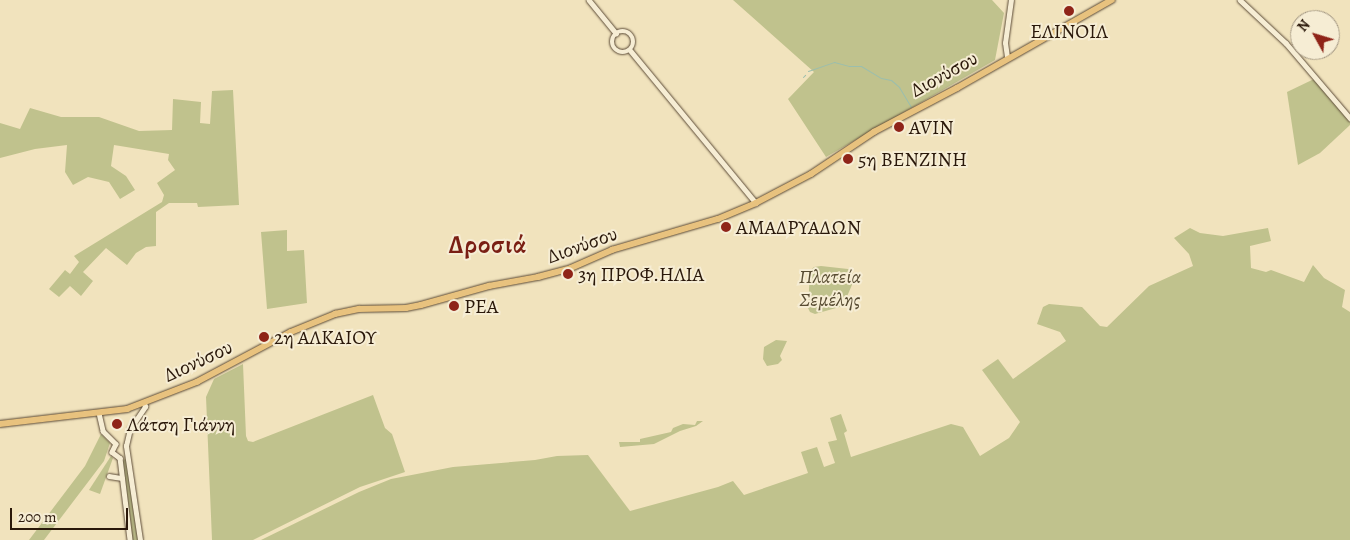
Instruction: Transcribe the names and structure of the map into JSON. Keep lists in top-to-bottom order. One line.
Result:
{"streets":{"main road":["Διονύσου"]},"districts":["Δροσιά"],"parks":["Πλατεία Σεμέλης"],"places":["ΕΛΙΝΟΙΛ","AVIN","5η ΒΕΝΖΙΝΗ","ΑΜΑΔΡΥΑΔΩΝ","3η ΠΡΟΦ.ΗΛΙΑ","ΡΕΑ","2η ΑΛΚΑΙΟΥ","Λάτση Γιάννη"],"scale_bar":"200 m","north":"top left"}
